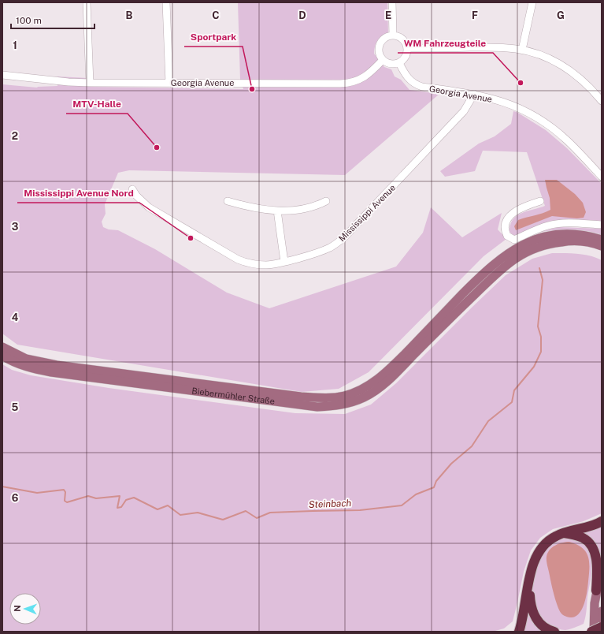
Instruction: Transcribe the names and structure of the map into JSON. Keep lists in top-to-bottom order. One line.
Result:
{"streets":{"main road":["Biebermühler Straße"],"street":["Georgia Avenue","Mississippi Avenue"]},"crossings":[["Georgia Avenue","Mississippi Avenue"]],"water":["Steinbach"],"places":["WM Fahrzeugteile","Sportpark","MTV-Halle","Mississippi Avenue Nord"],"scale_bar":"100 m","north":"left","grid":{"columns":["B","C","D","E","F","G"],"rows":["1","2","3","4","5","6"]}}
